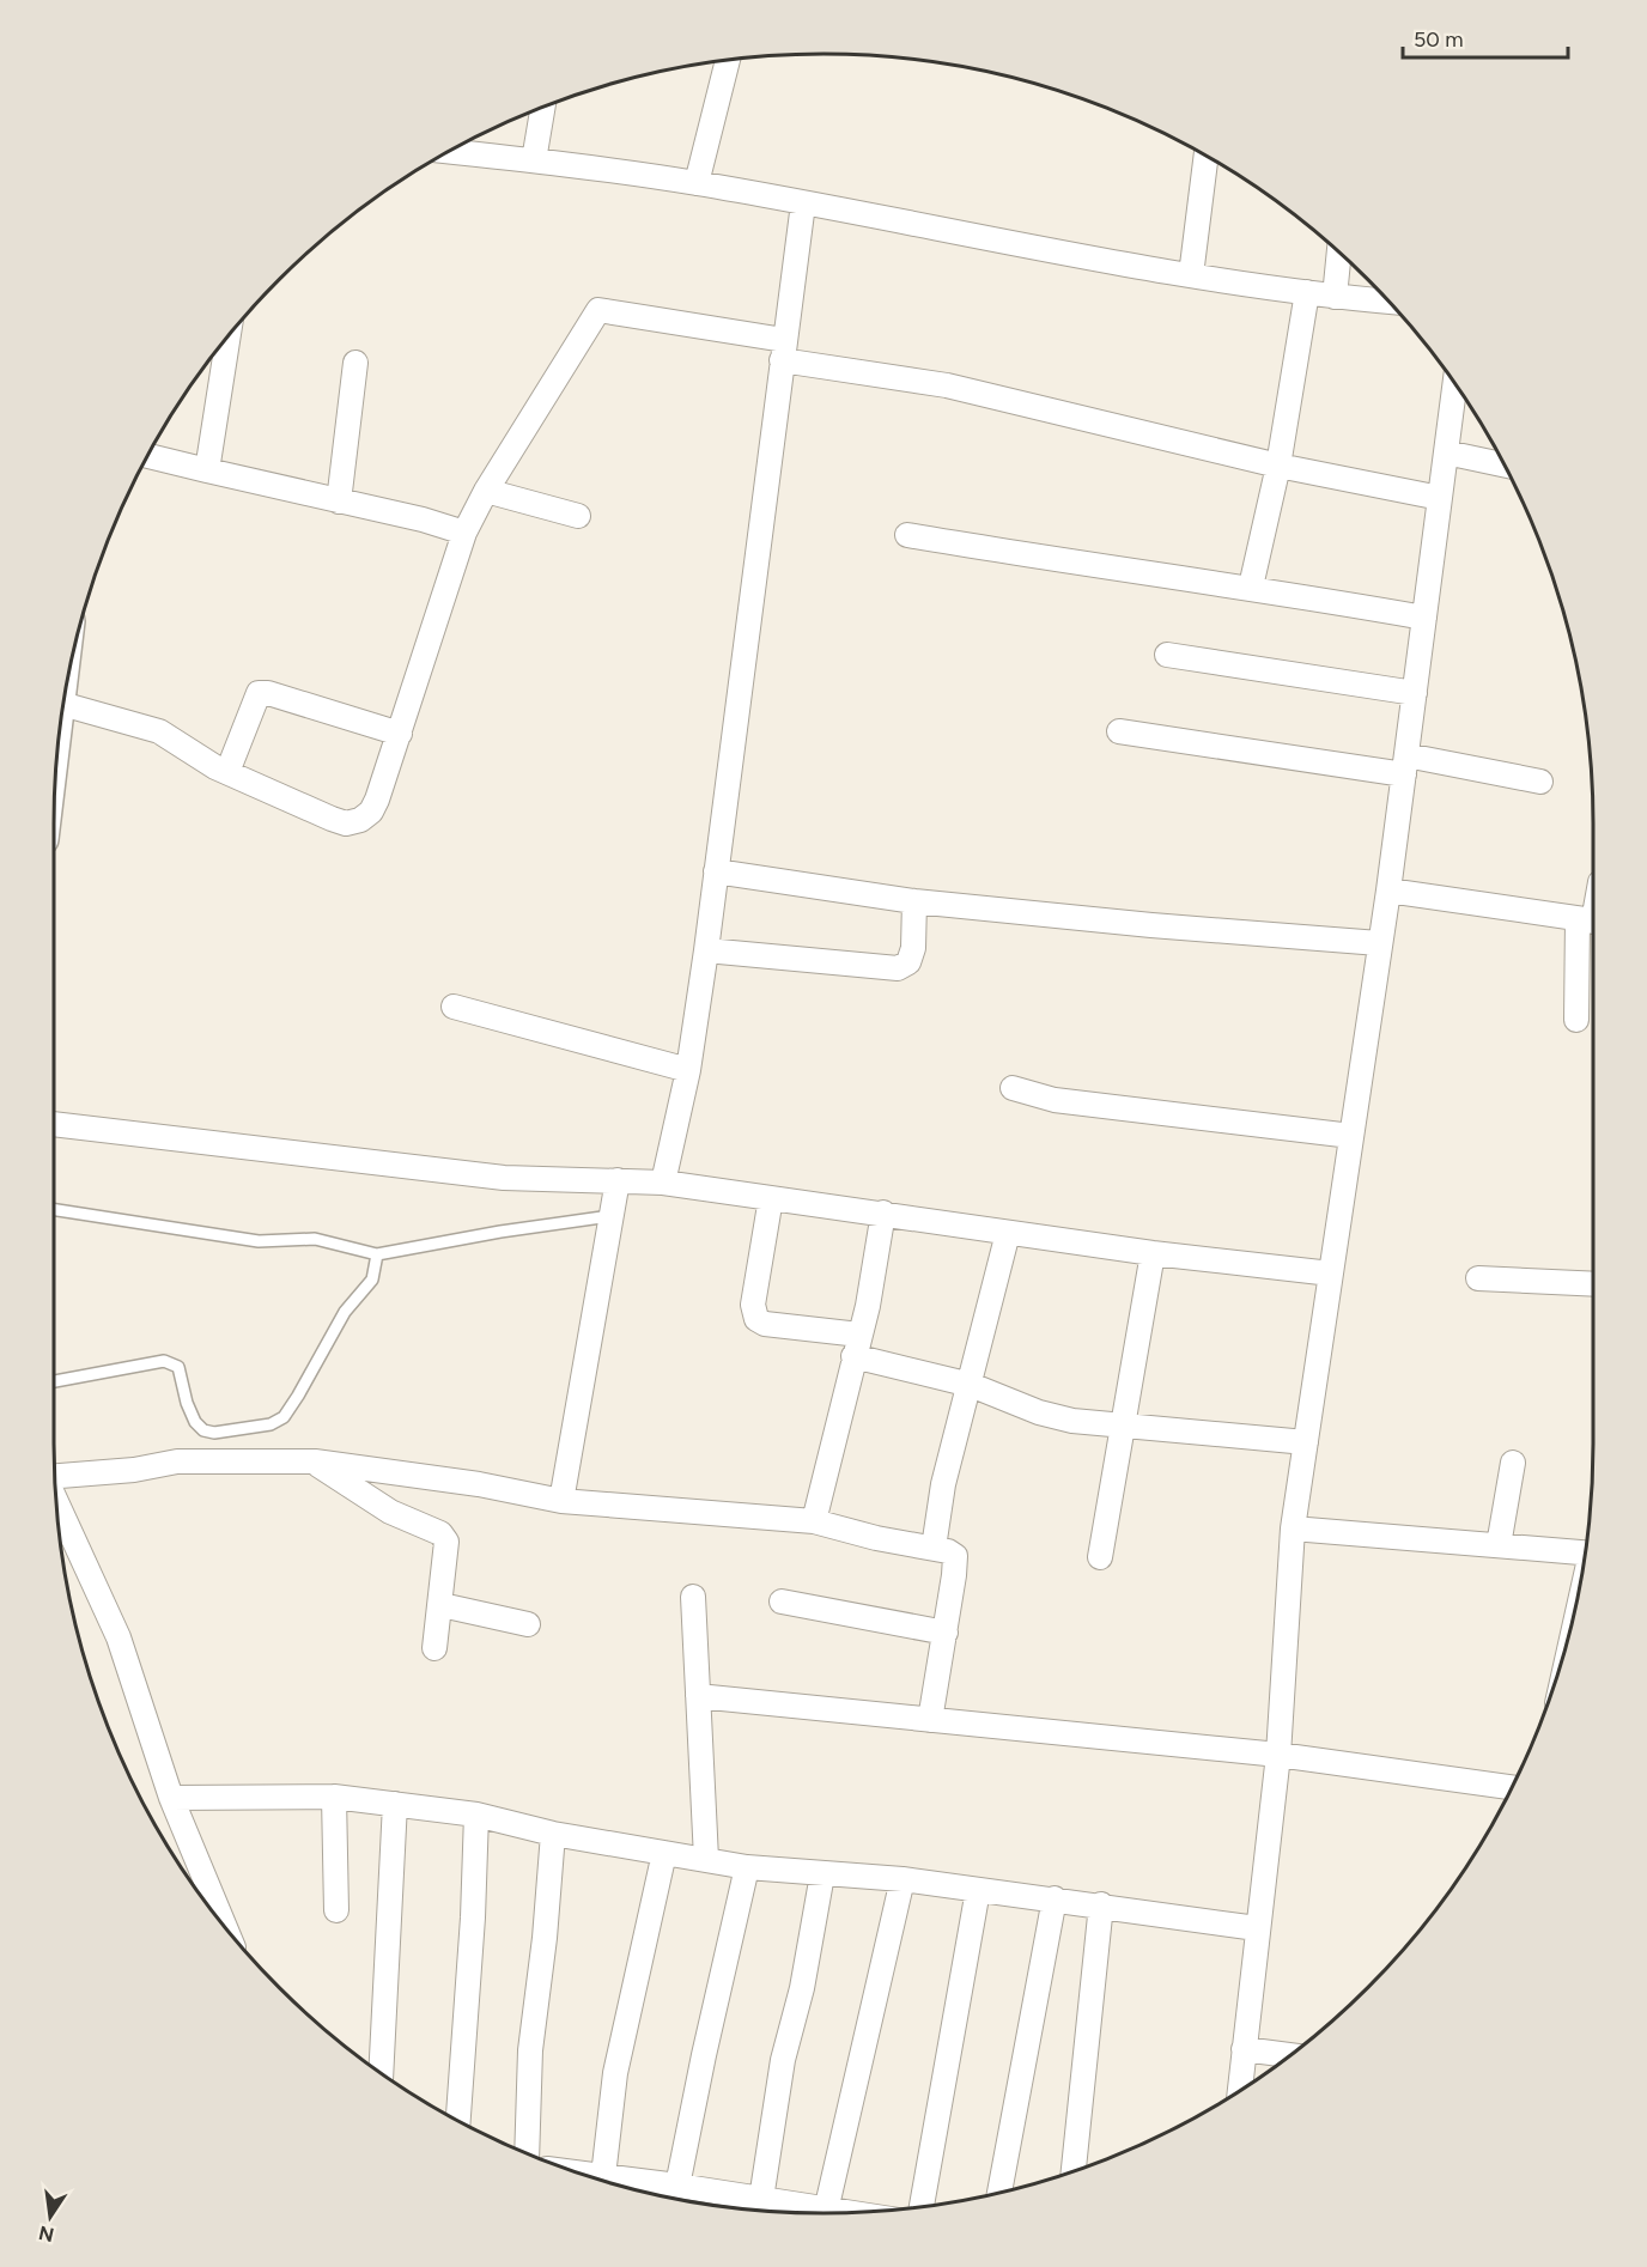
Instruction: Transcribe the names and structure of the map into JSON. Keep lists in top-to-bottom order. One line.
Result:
{"scale_bar":"50 m","north":"bottom"}
